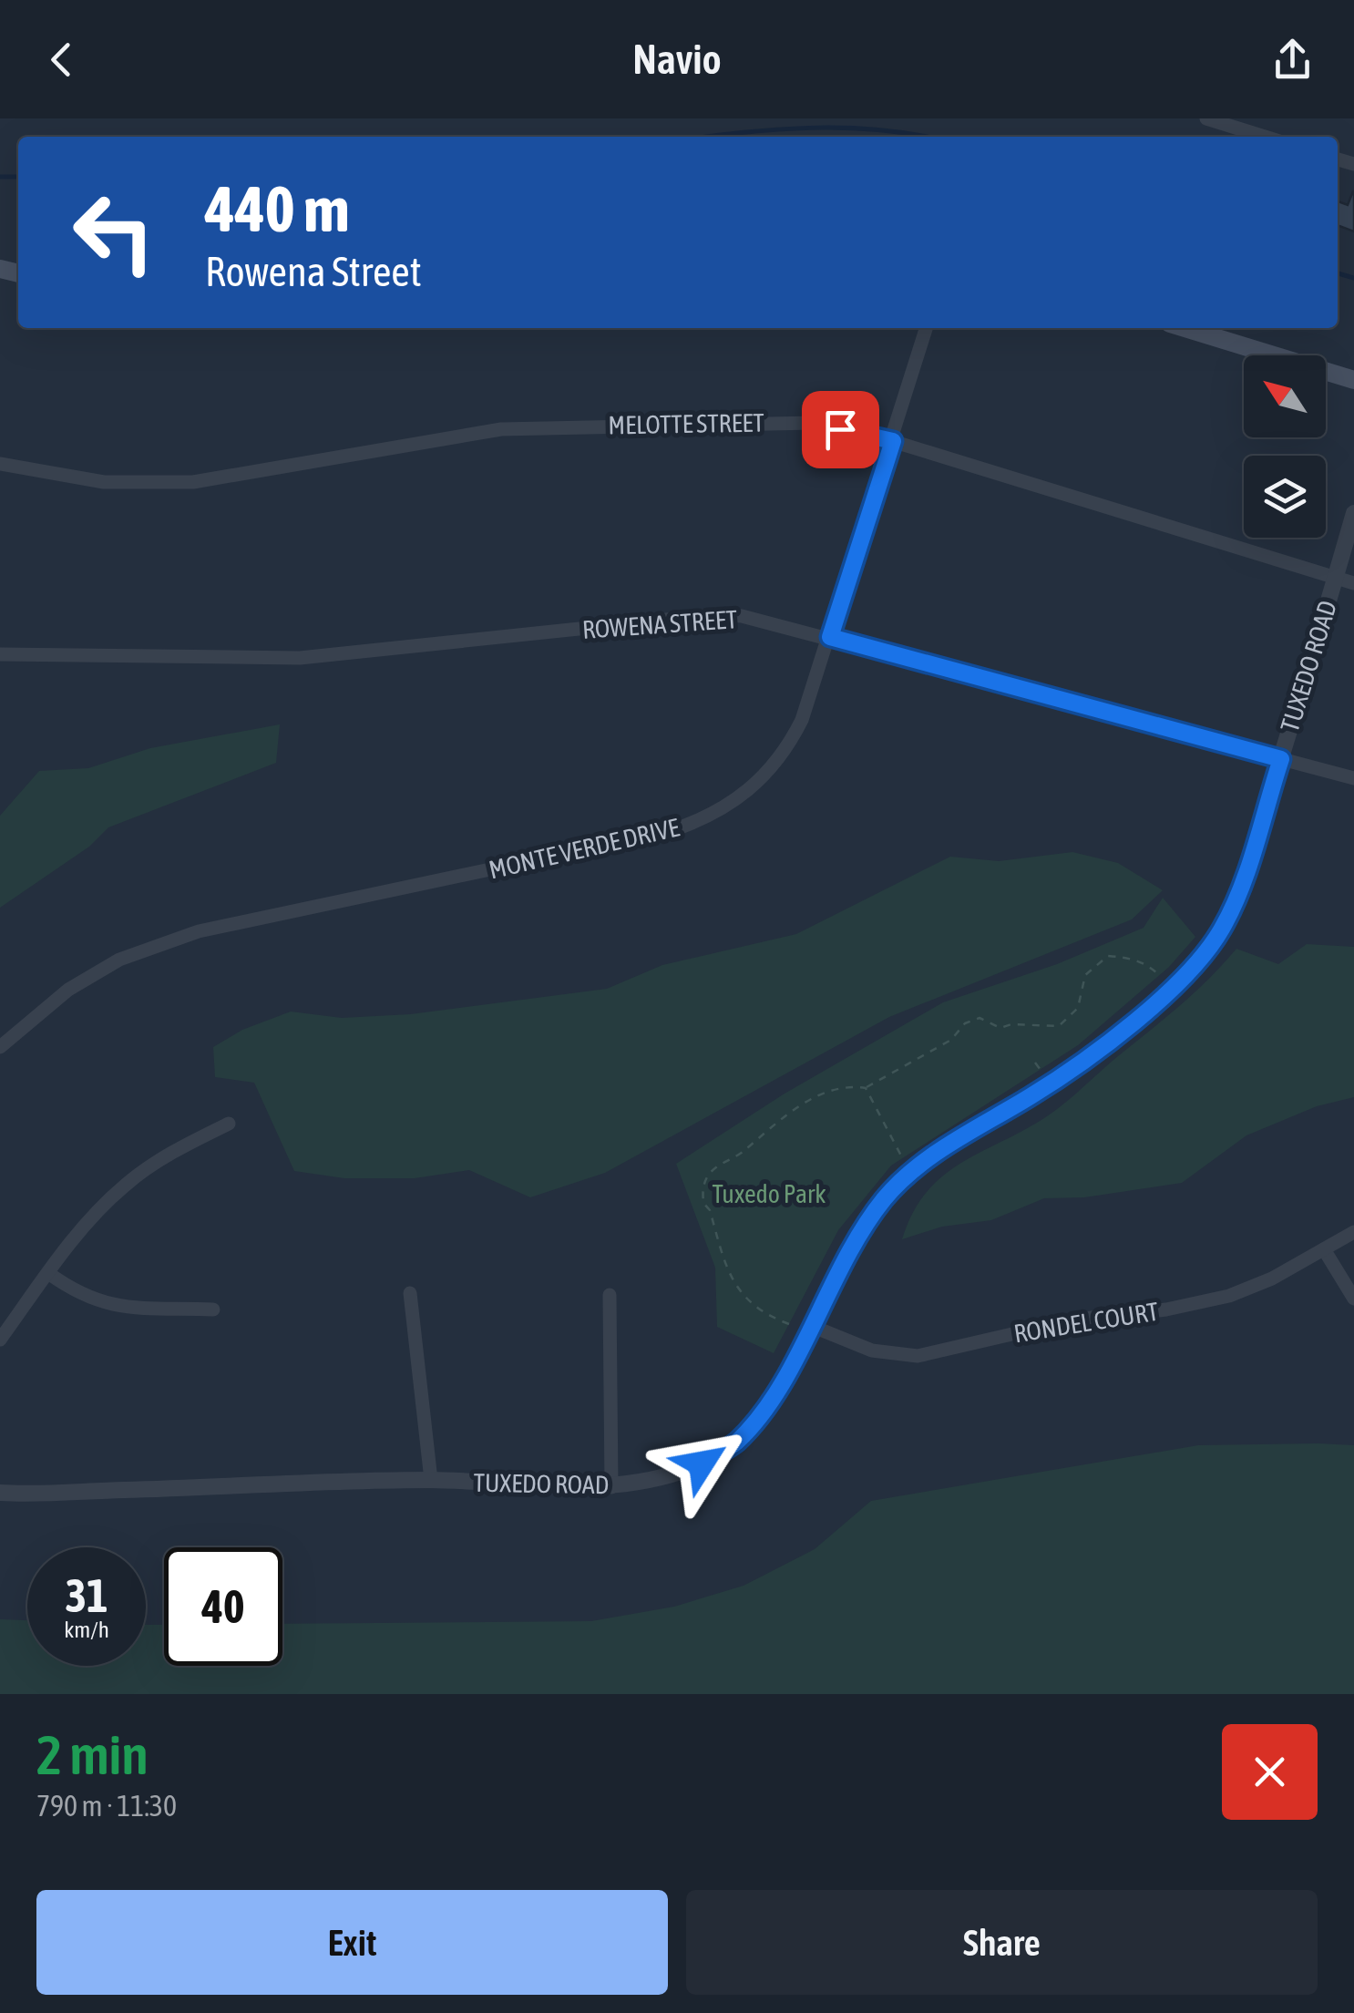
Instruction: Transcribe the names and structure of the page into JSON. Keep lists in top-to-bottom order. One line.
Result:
{"streets":{"street":["MELOTTE STREET","ROWENA STREET","TUXEDO ROAD","MONTE VERDE DRIVE","RONDEL COURT"]},"crossings":[["MELOTTE STREET","TUXEDO ROAD"],["MELOTTE STREET","MONTE VERDE DRIVE"],["ROWENA STREET","TUXEDO ROAD"],["ROWENA STREET","MONTE VERDE DRIVE"],["TUXEDO ROAD","RONDEL COURT"]],"parks":["Tuxedo Park"],"north":"top left","page":{"header":"Navio","turn":["440 m","Rowena Street"],"speed":"31 km/h","limit":"40","heading":["2 min","790 m · 11:30"],"buttons":["Exit","Share"]}}
